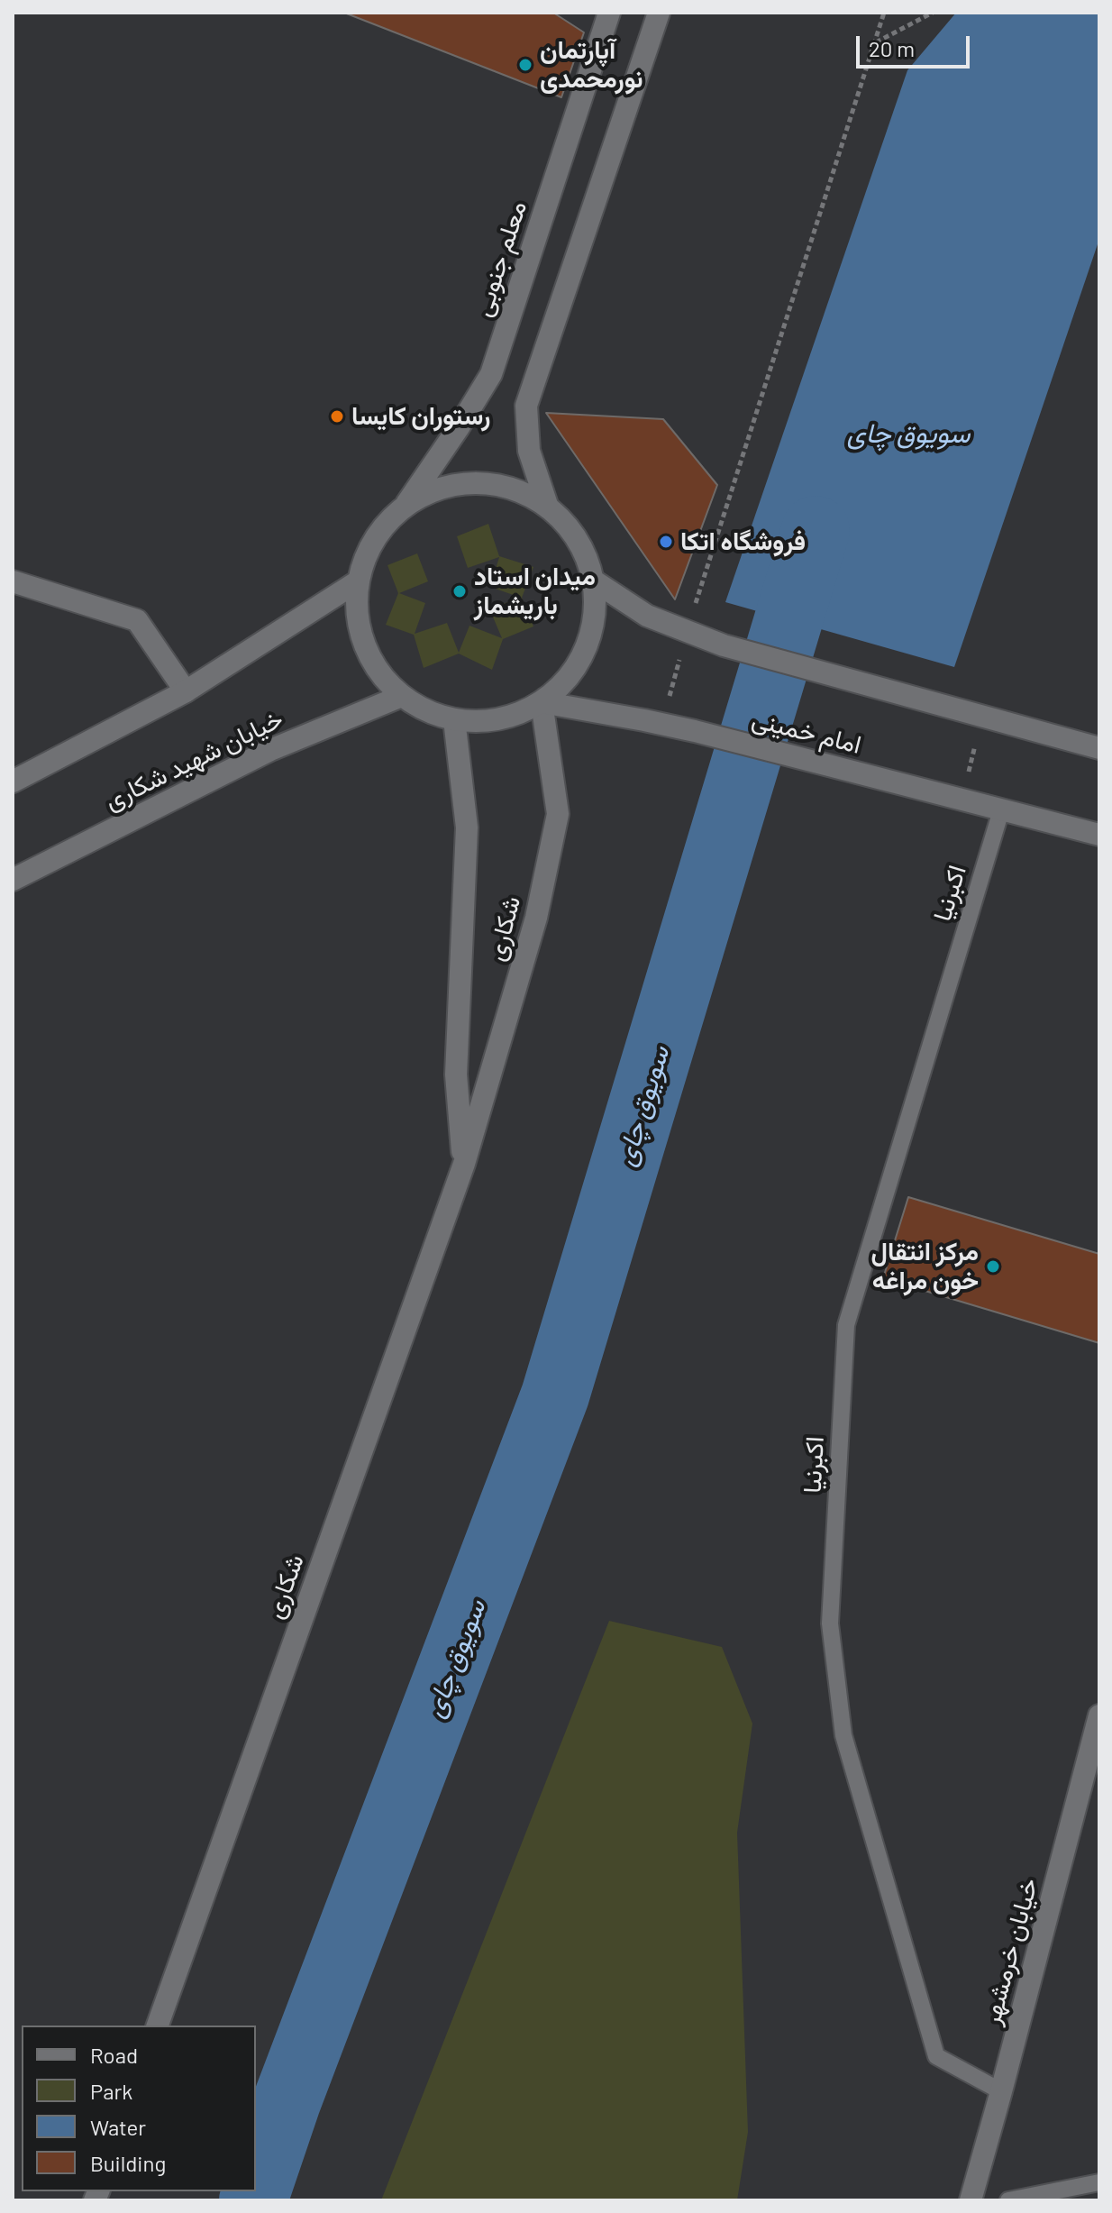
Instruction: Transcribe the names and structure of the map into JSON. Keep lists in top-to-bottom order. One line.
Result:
{"streets":{"street":["معلم جنوبی","امام خمینی","خیابان شهید شکاری","شکاری","خیابان خرمشهر"],"lane":["اکبرنیا"]},"crossings":[["معلم جنوبی","امام خمینی"],["معلم جنوبی","خیابان شهید شکاری"],["معلم جنوبی","شکاری"],["امام خمینی","خیابان شهید شکاری"],["امام خمینی","اکبرنیا"],["امام خمینی","شکاری"],["خیابان شهید شکاری","شکاری"],["اکبرنیا","خیابان خرمشهر"]],"water":["سویوق چای"],"places":["آپارتمان نورمحمدی","رستوران کایسا","فروشگاه اتکا","ميدان استاد باریشماز","مرکز انتقال خون مراغه"],"legend":["Road","Park","Water","Building"],"scale_bar":"20 m"}
